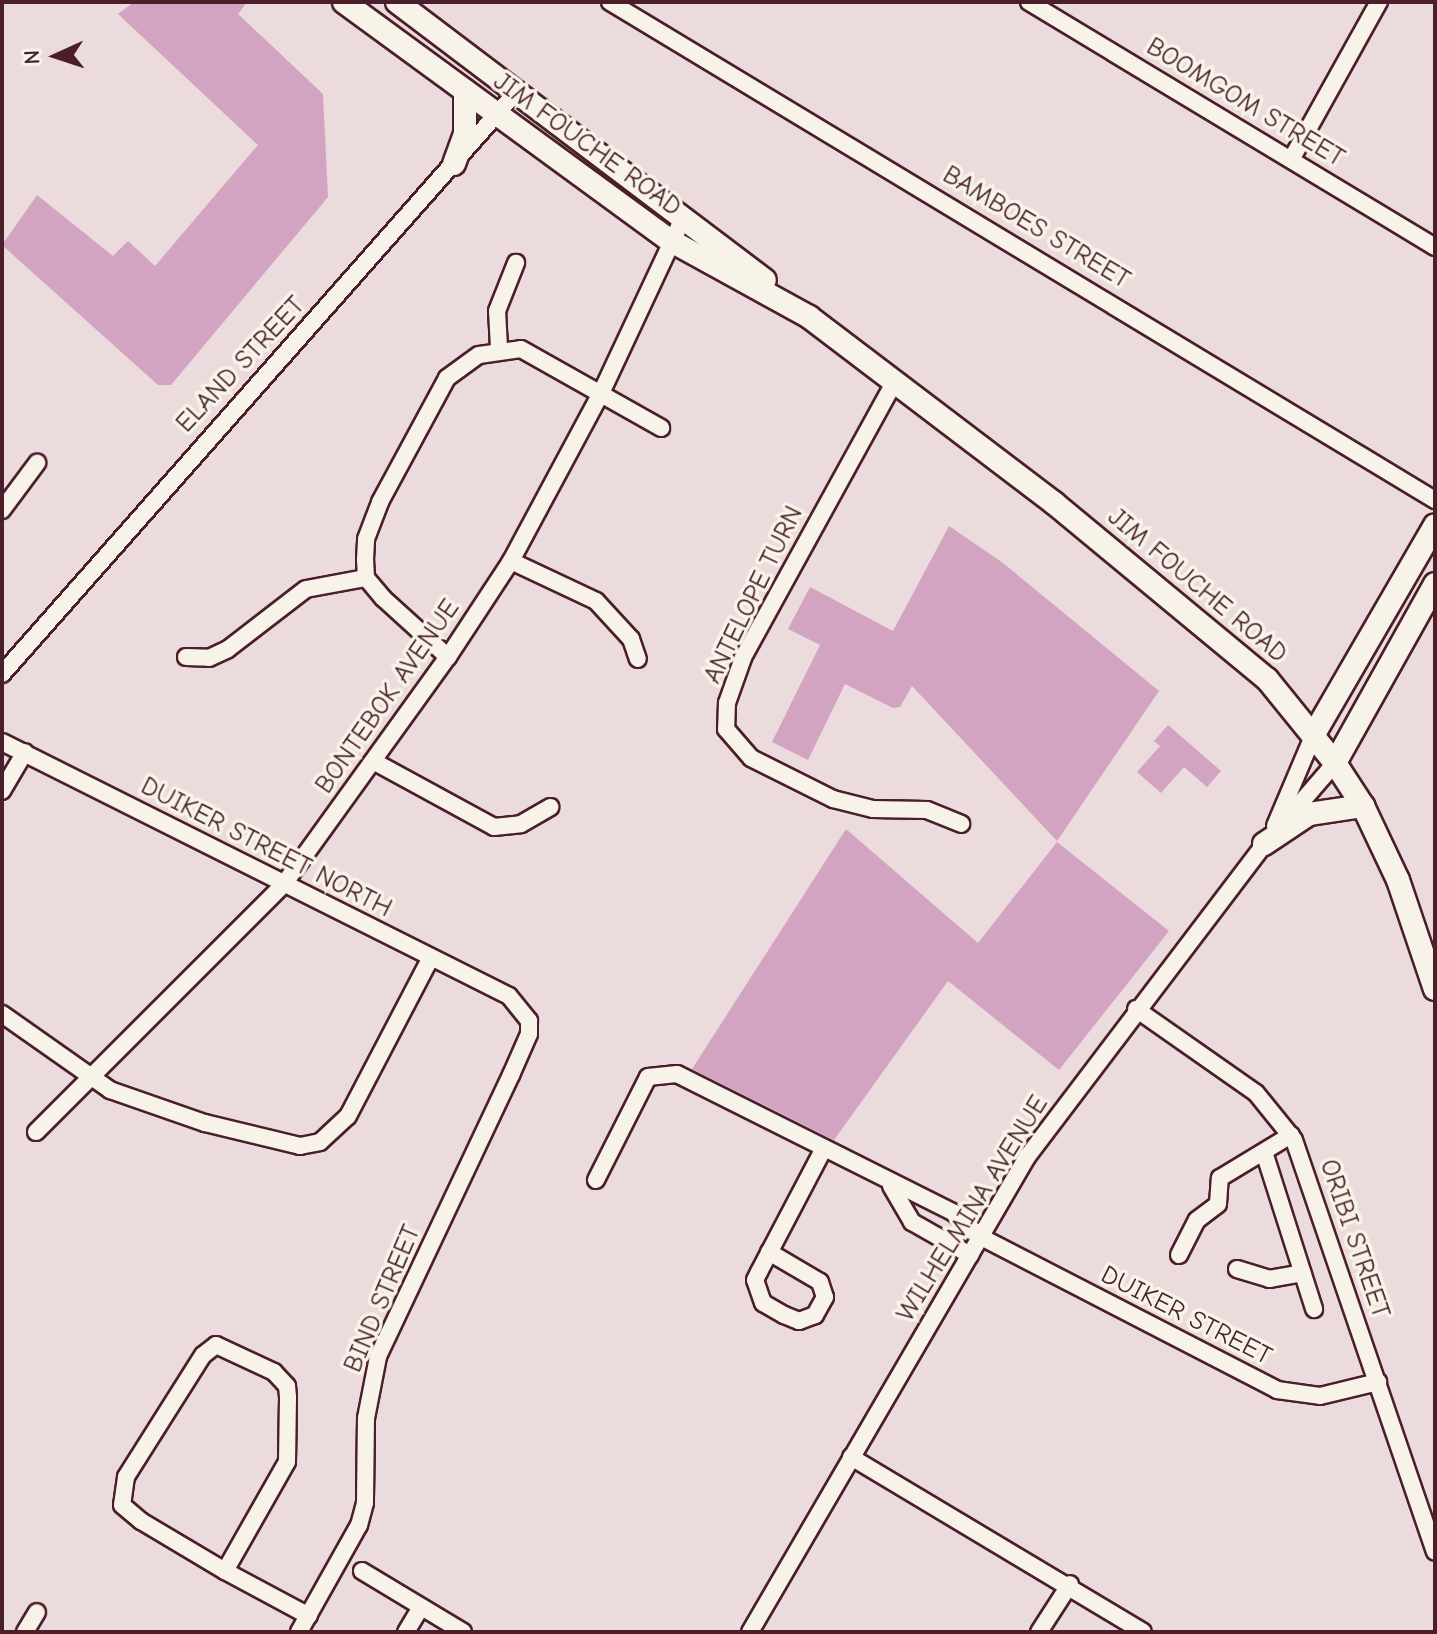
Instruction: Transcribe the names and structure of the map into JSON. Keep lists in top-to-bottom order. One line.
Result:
{"streets":{"street":["BOOMGOM STREET","JIM FOUCHE ROAD","BAMBOES STREET","ELAND STREET","ANTELOPE TURN","BONTEBOK AVENUE","DUIKER STREET NORTH","WILHELMINA AVENUE","ORIBI STREET","BIND STREET","DUIKER STREET"]},"crossings":[["JIM FOUCHE ROAD","ELAND STREET"],["JIM FOUCHE ROAD","ANTELOPE TURN"],["JIM FOUCHE ROAD","BONTEBOK AVENUE"],["JIM FOUCHE ROAD","WILHELMINA AVENUE"],["BONTEBOK AVENUE","DUIKER STREET NORTH"],["DUIKER STREET NORTH","BIND STREET"],["WILHELMINA AVENUE","ORIBI STREET"],["WILHELMINA AVENUE","DUIKER STREET"],["ORIBI STREET","DUIKER STREET"]],"north":"left"}
